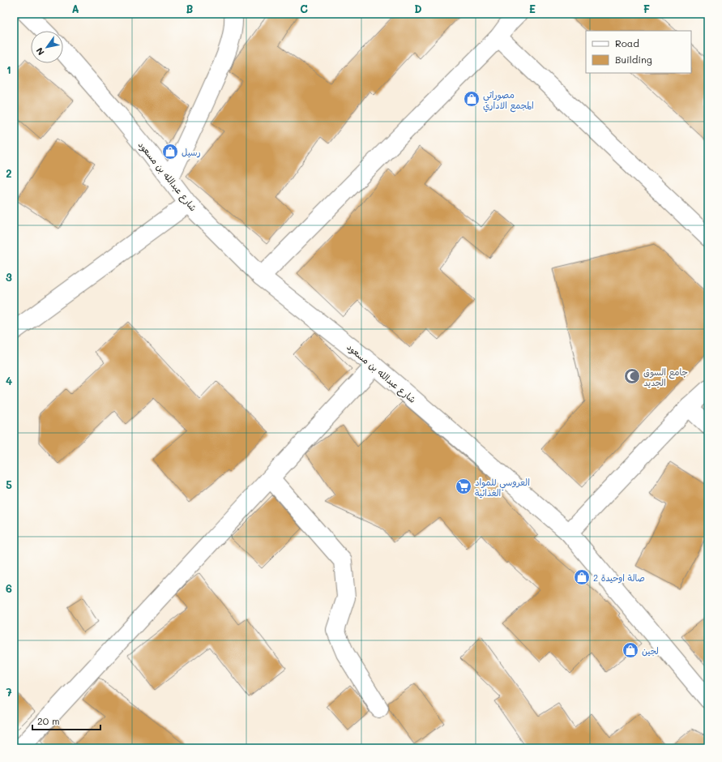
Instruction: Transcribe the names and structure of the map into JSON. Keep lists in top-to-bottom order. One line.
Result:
{"streets":{"street":["شارع عبدالله بن مسعود"]},"places":{"shop":["مصوراتي المجمع الاداري","رسيل","صالة اوحيدة 2","لجين"],"mosque":["جامع السوق الجديد"],"supermarket":["العروسي للمواد الغذائية"]},"legend":["Road","Building"],"scale_bar":"20 m","north":"bottom left","grid":{"columns":["A","B","C","D","E","F"],"rows":["1","2","3","4","5","6","7"]}}
